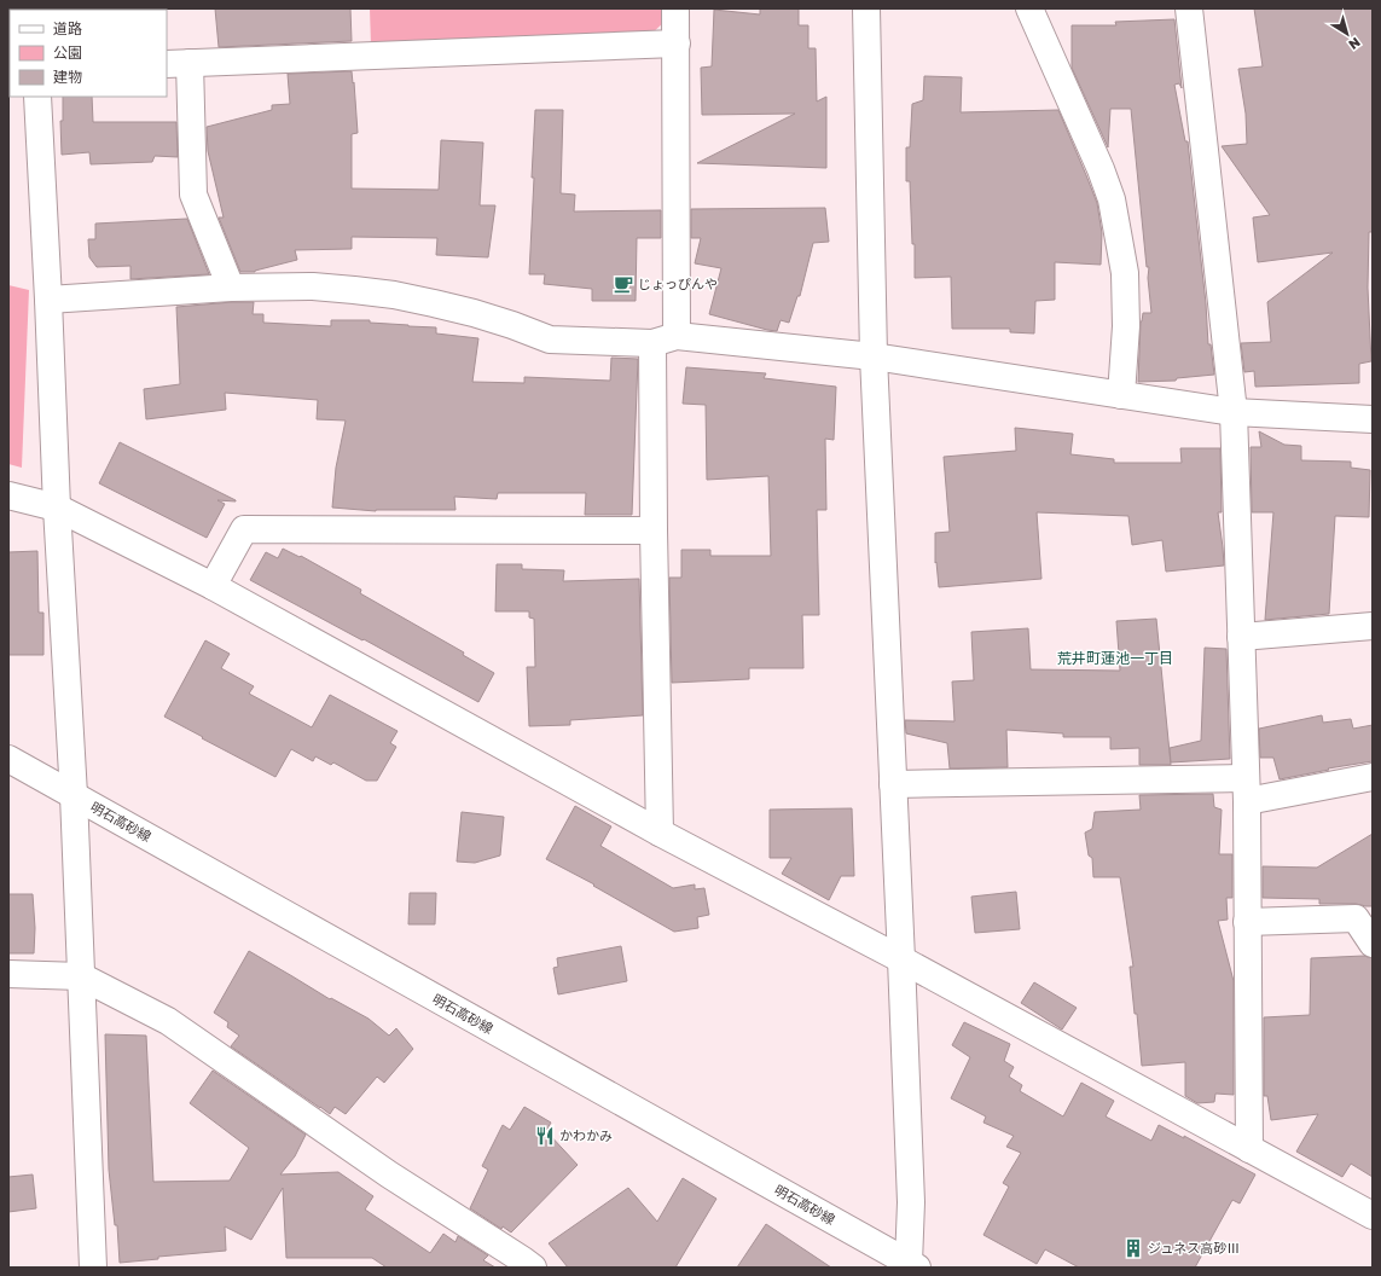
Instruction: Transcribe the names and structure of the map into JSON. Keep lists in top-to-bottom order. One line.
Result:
{"streets":{"street":["明石高砂線"]},"districts":["荒井町蓮池一丁目"],"places":{"cafe":["じょっぴんや"],"restaurant":["かわかみ"],"building":["ジュネス高砂Ⅲ"]},"legend":["道路","公園","建物"],"north":"bottom right"}
